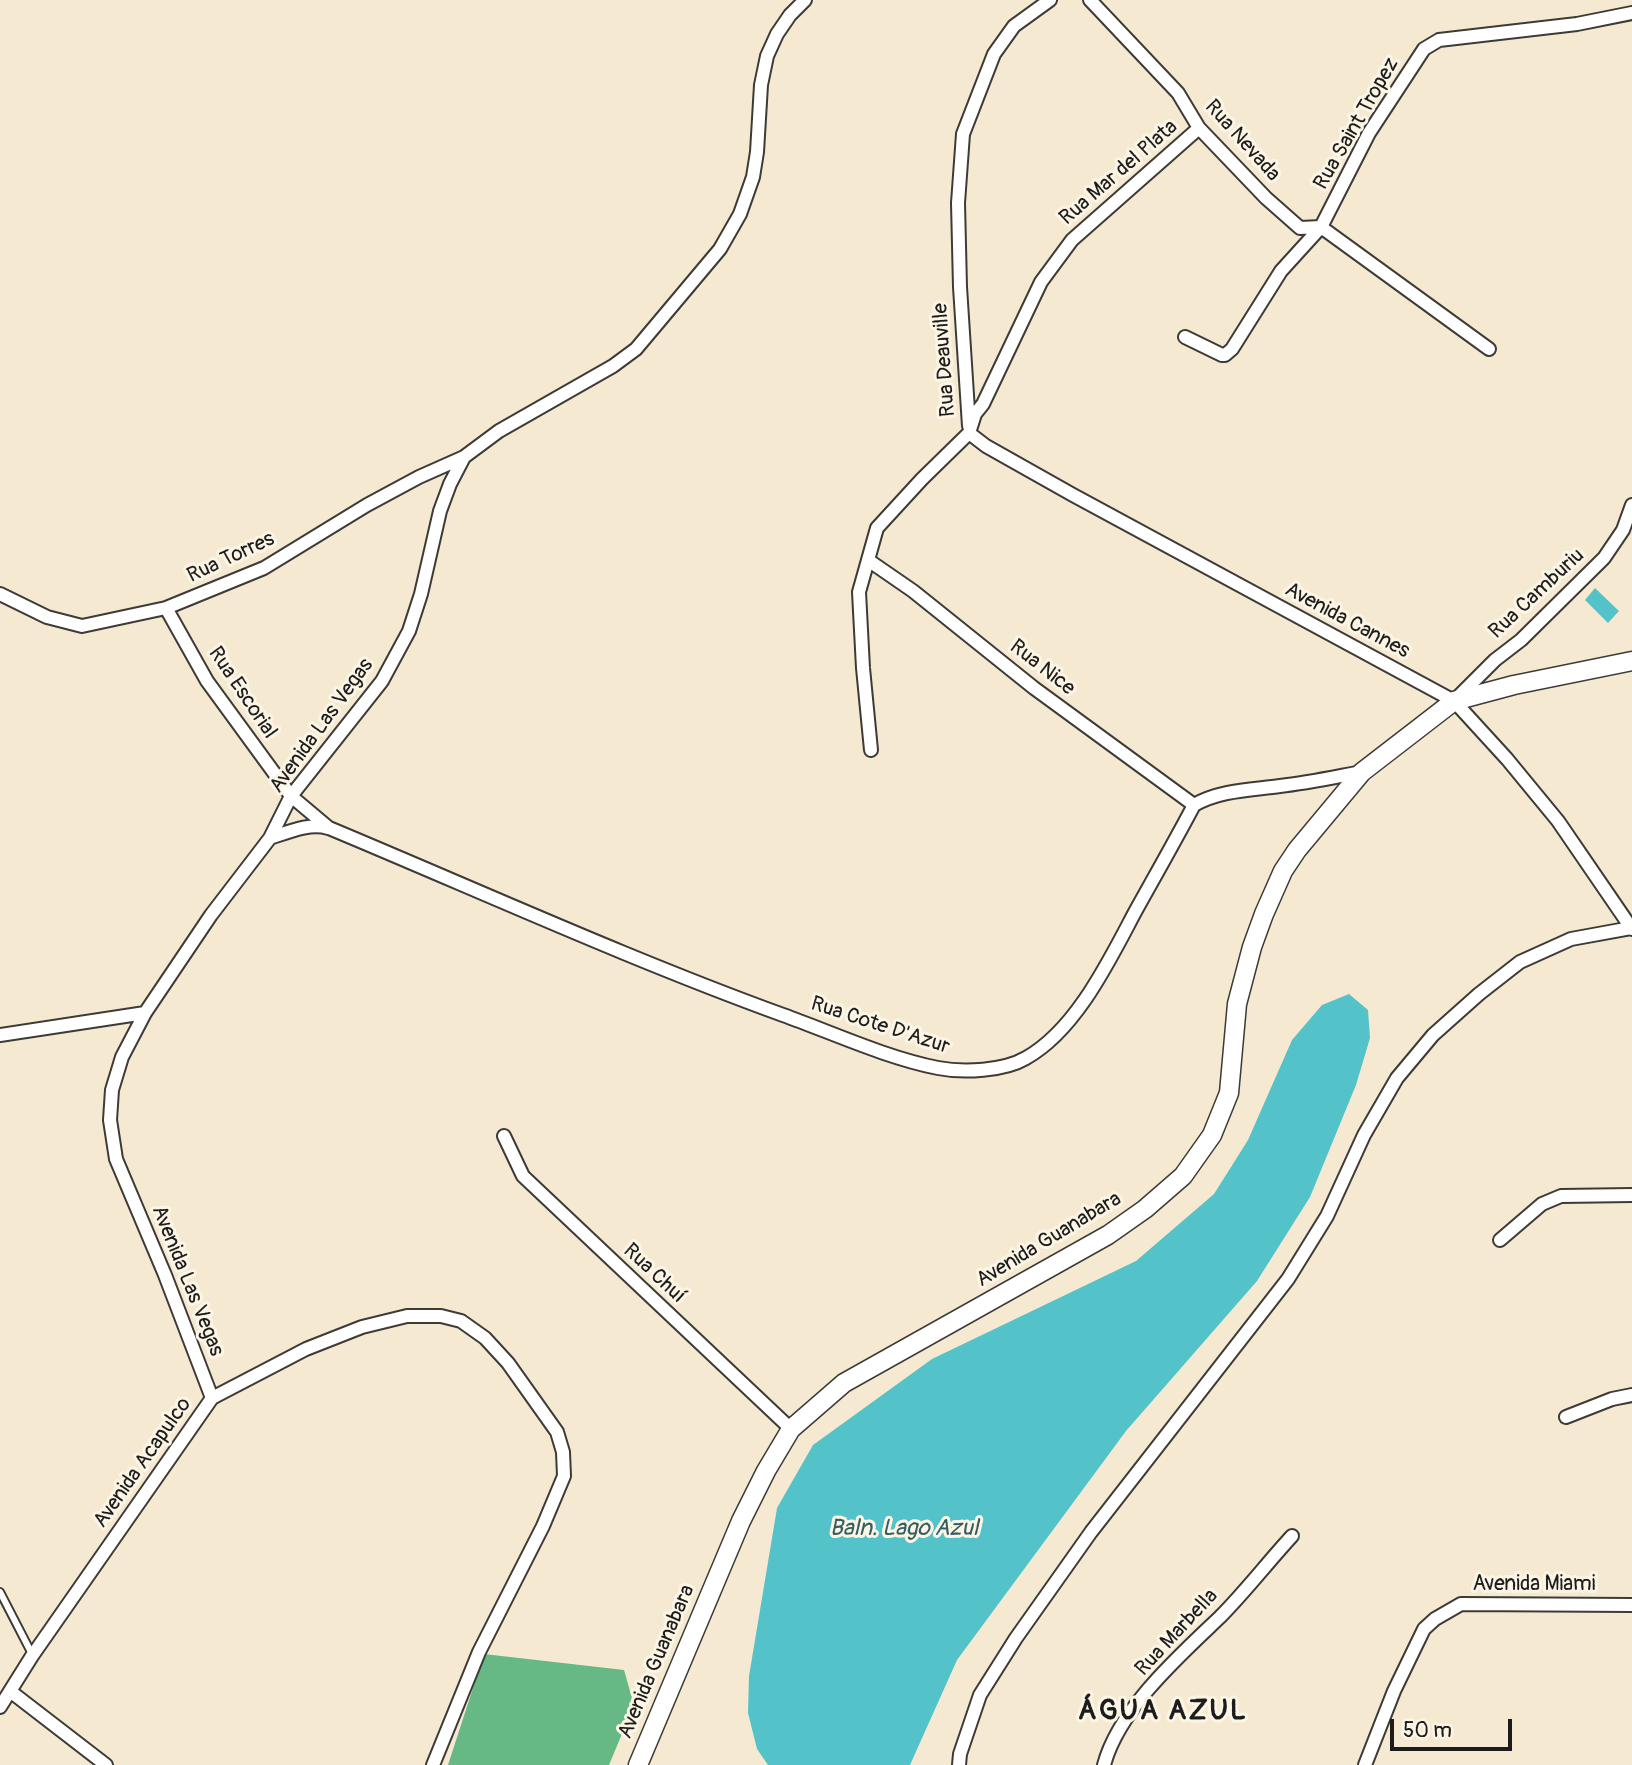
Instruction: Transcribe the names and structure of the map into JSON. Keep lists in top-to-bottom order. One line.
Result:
{"streets":{"street":["Rua Saint Tropez","Rua Nevada","Rua Mar del Plata","Rua Deauville","Rua Torres","Rua Camburiu","Avenida Cannes","Rua Nice","Rua Escorial","Avenida Las Vegas","Rua Cote D'Azur","Avenida Guanabara","Rua Chuí","Avenida Acapulco","Avenida Miami","Rua Marbella"]},"crossings":[["Rua Saint Tropez","Rua Nevada"],["Rua Nevada","Rua Mar del Plata"],["Rua Mar del Plata","Rua Deauville"],["Rua Mar del Plata","Avenida Cannes"],["Rua Deauville","Avenida Cannes"],["Rua Deauville","Rua Nice"],["Rua Torres","Rua Escorial"],["Rua Torres","Avenida Las Vegas"],["Rua Camburiu","Avenida Cannes"],["Rua Camburiu","Avenida Guanabara"],["Avenida Cannes","Avenida Guanabara"],["Rua Nice","Rua Cote D'Azur"],["Rua Escorial","Avenida Las Vegas"],["Rua Escorial","Rua Cote D'Azur"],["Avenida Las Vegas","Rua Cote D'Azur"],["Avenida Las Vegas","Avenida Acapulco"],["Avenida Guanabara","Rua Chuí"]],"districts":["ÁGUA AZUL"],"water":["Baln. Lago Azul"],"scale_bar":"50 m"}
